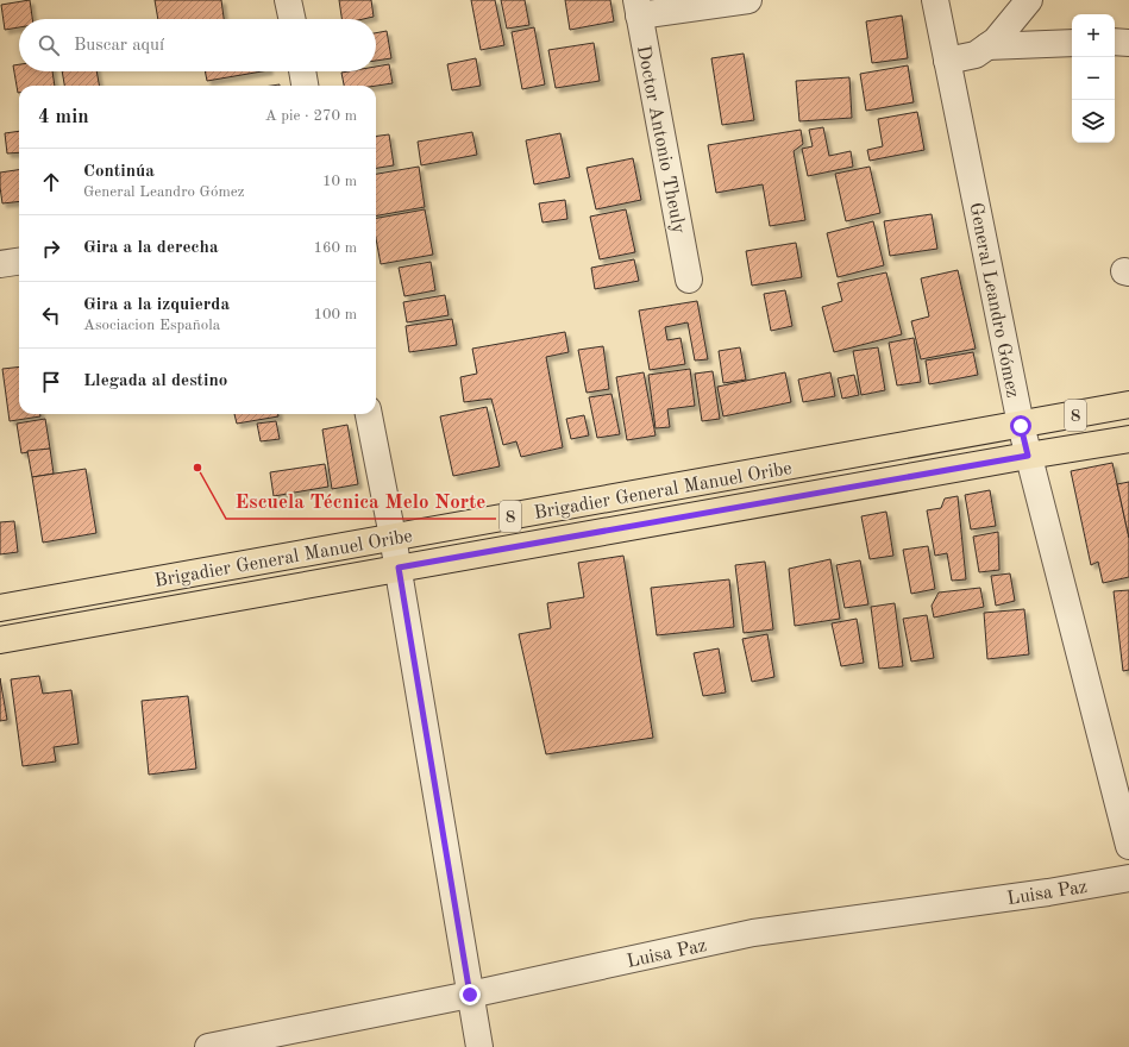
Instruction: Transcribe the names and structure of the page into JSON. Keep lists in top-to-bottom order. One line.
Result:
{"streets":{"main road":["8","Brigadier General Manuel Oribe"],"street":["Doctor Antonio Theuly","General Leandro Gómez","Luisa Paz"]},"crossings":[["General Leandro Gómez","Brigadier General Manuel Oribe"]],"places":["Escuela Técnica Melo Norte"],"page":{"map_buttons":["+","−"],"search":"Buscar aquí","heading":["4 min","A pie · 270 m"],"list":[["Continúa","General Leandro Gómez","10 m"],["Gira a la derecha","160 m"],["Gira a la izquierda","Asociacion Española","100 m"],"Llegada al destino"]}}
